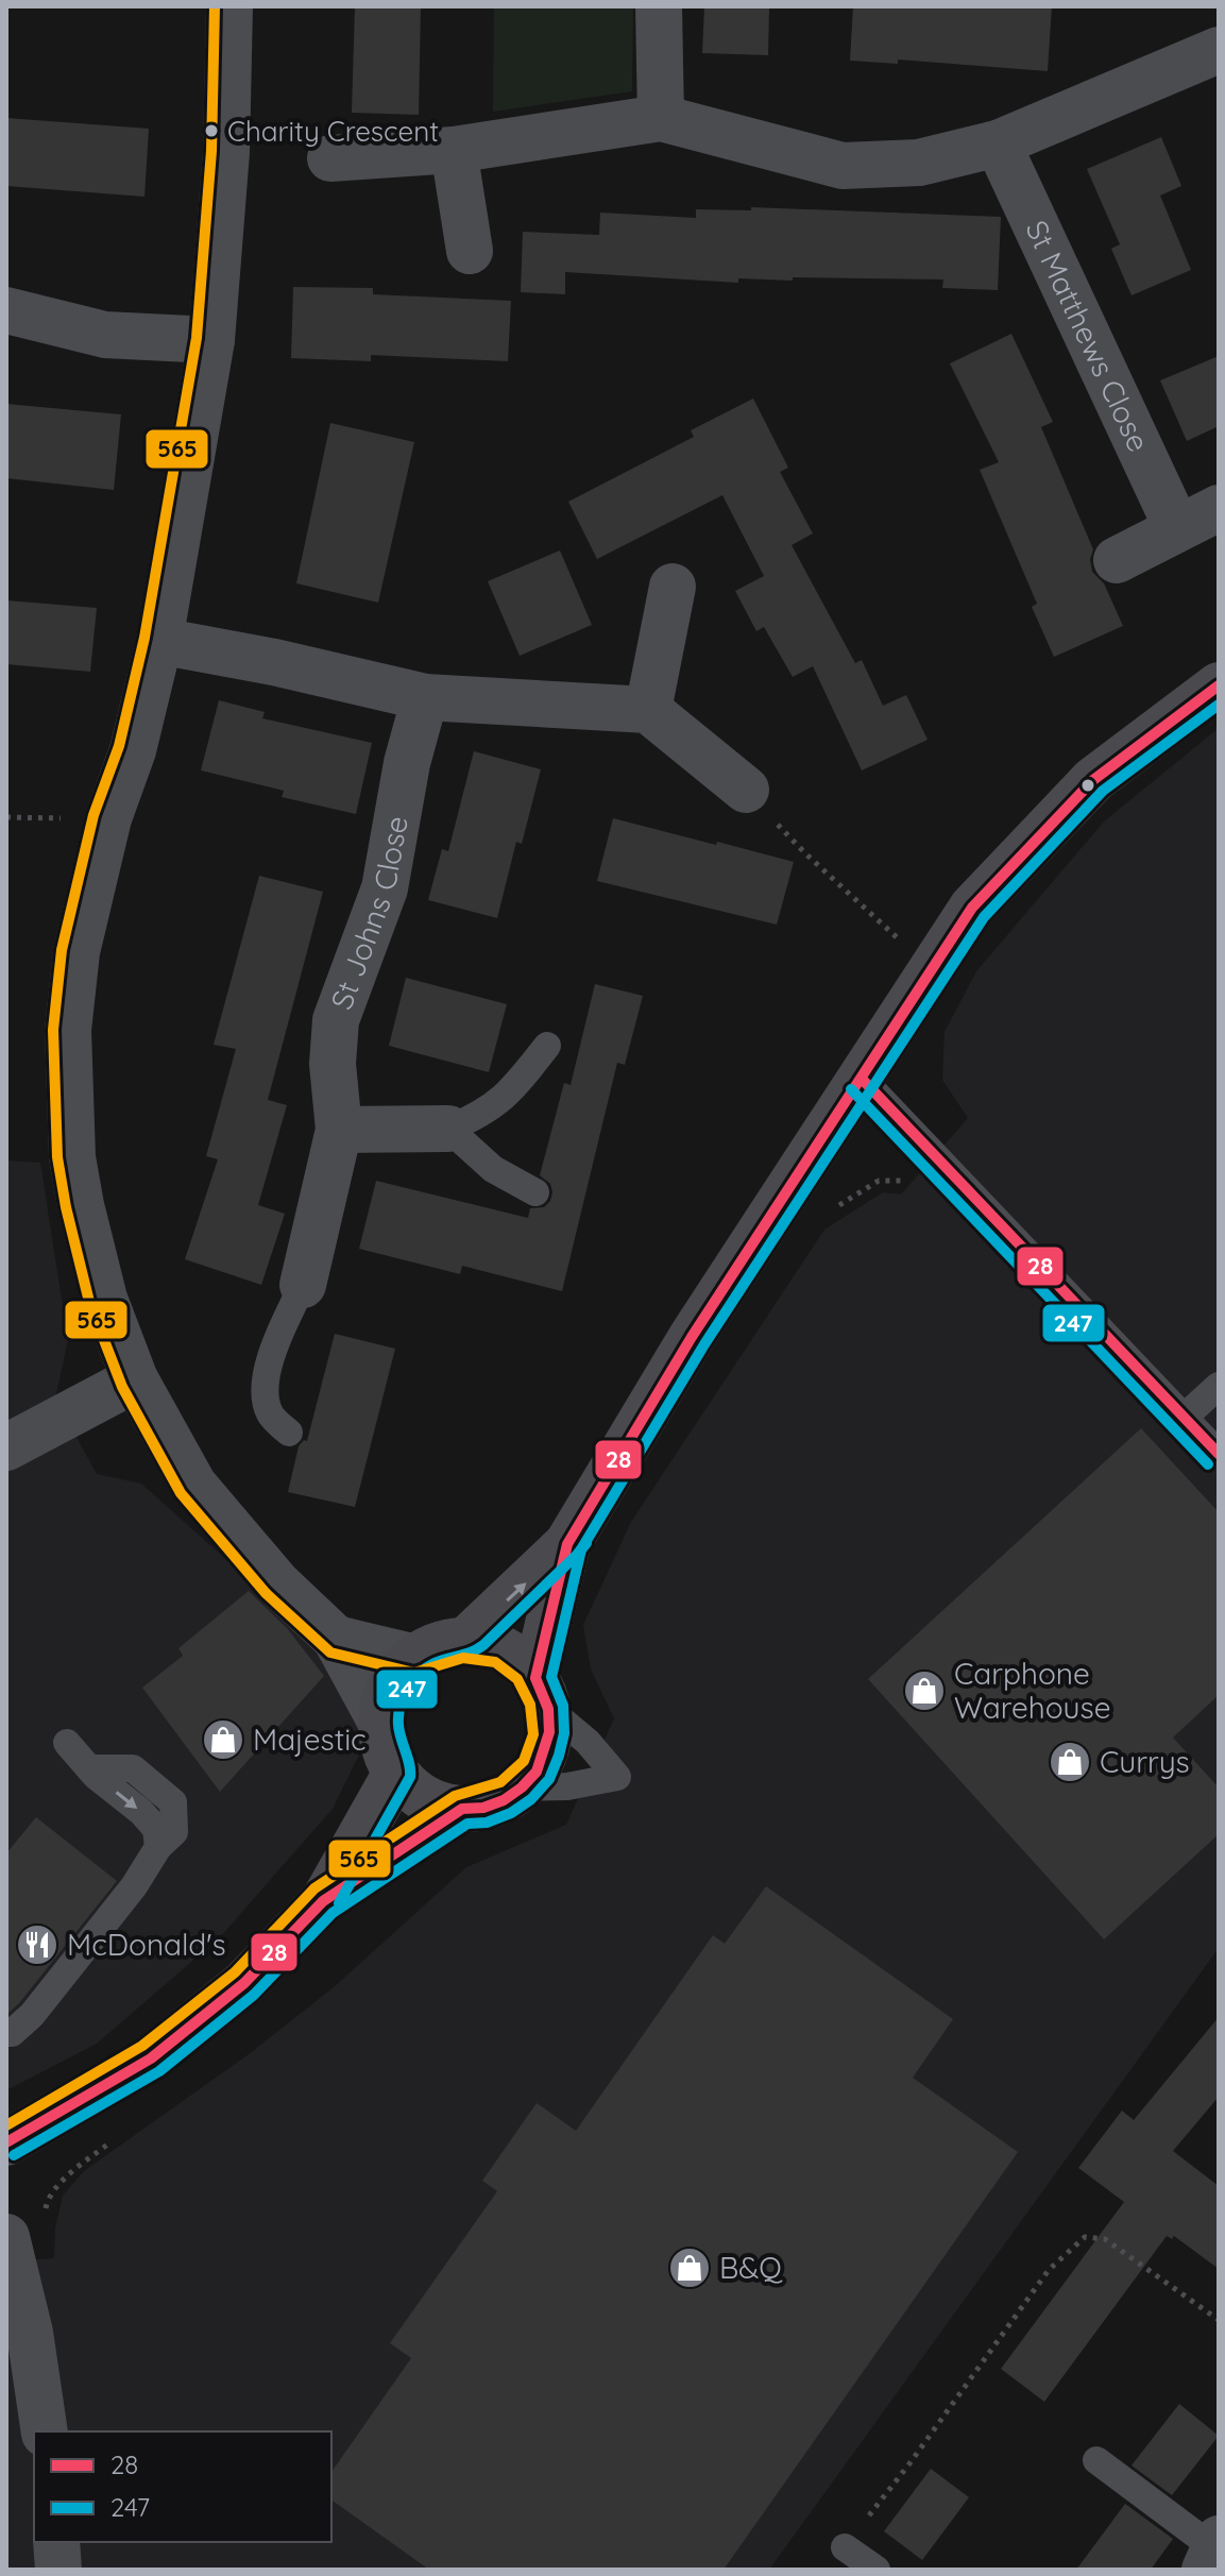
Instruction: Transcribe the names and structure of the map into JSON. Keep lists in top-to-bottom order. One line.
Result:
{"streets":{"street":["St Matthews Close","St Johns Close"]},"places":{"other":["Charity Crescent"],"shop":["Carphone Warehouse","Majestic","Currys","B&Q"],"restaurant":["McDonald's"]},"lines":["transit line 565","transit line 28","transit line 247"],"legend":["28","247"]}
